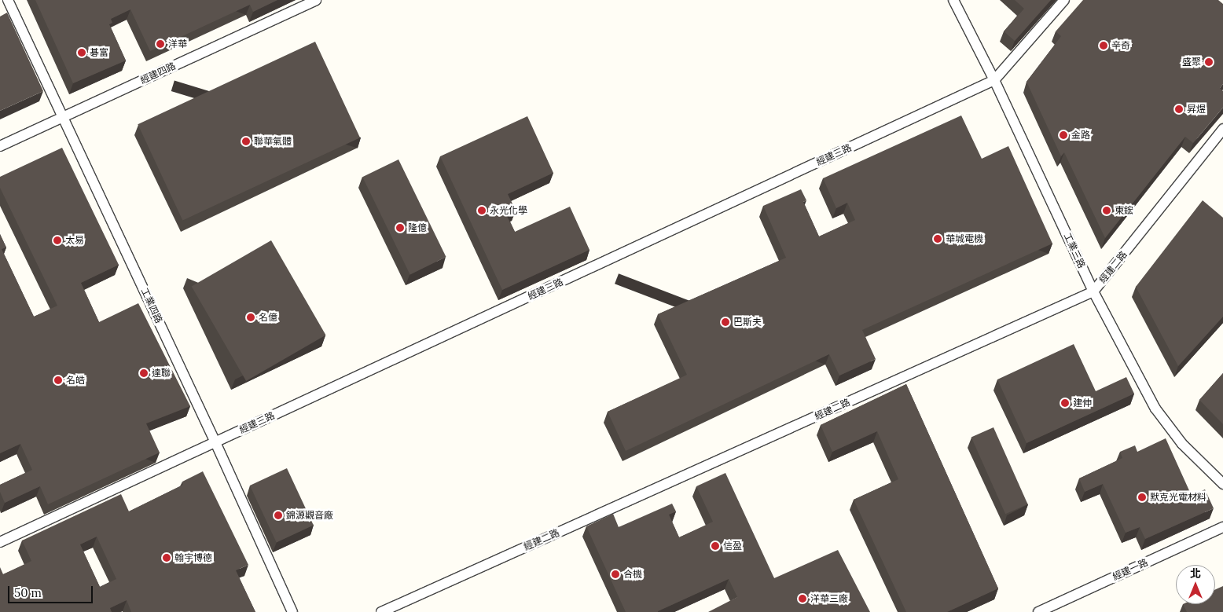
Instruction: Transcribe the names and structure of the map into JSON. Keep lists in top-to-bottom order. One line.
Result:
{"streets":{"street":["經建四路","經建三路","工業三路","經建二路","工業四路","經建一路"]},"crossings":[["經建四路","工業四路"],["經建三路","工業三路"],["經建三路","工業四路"],["工業三路","經建二路"]],"places":["洋華","辛奇","碁富","盛聚","昇煜","金路","聯華氣體","永光化學","東鋐","隆億","華城電機","太易","名億","巴斯夫","達聯","名皓","建伸","默克光電材料","錦源觀音廠","信盈","翰宇博德","合機","洋華三廠"],"scale_bar":"50 m","north":"top"}
